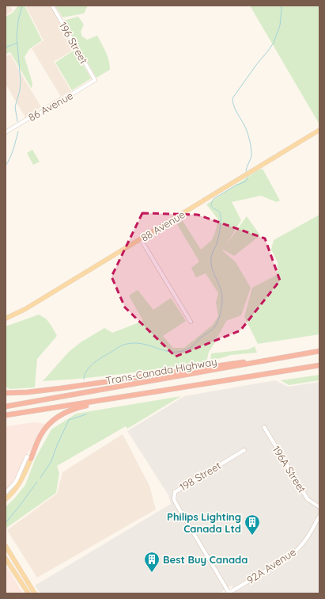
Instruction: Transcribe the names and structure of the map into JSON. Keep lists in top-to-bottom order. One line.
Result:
{"streets":{"highway":["Trans-Canada Highway"],"main road":["88 Avenue"],"street":["196 Street","86 Avenue","196A Street","198 Street","92A Avenue"]},"crossings":[["196 Street","86 Avenue"],["198 Street","92A Avenue"]],"places":{"building":["Philips Lighting Canada Ltd","Best Buy Canada"]}}
